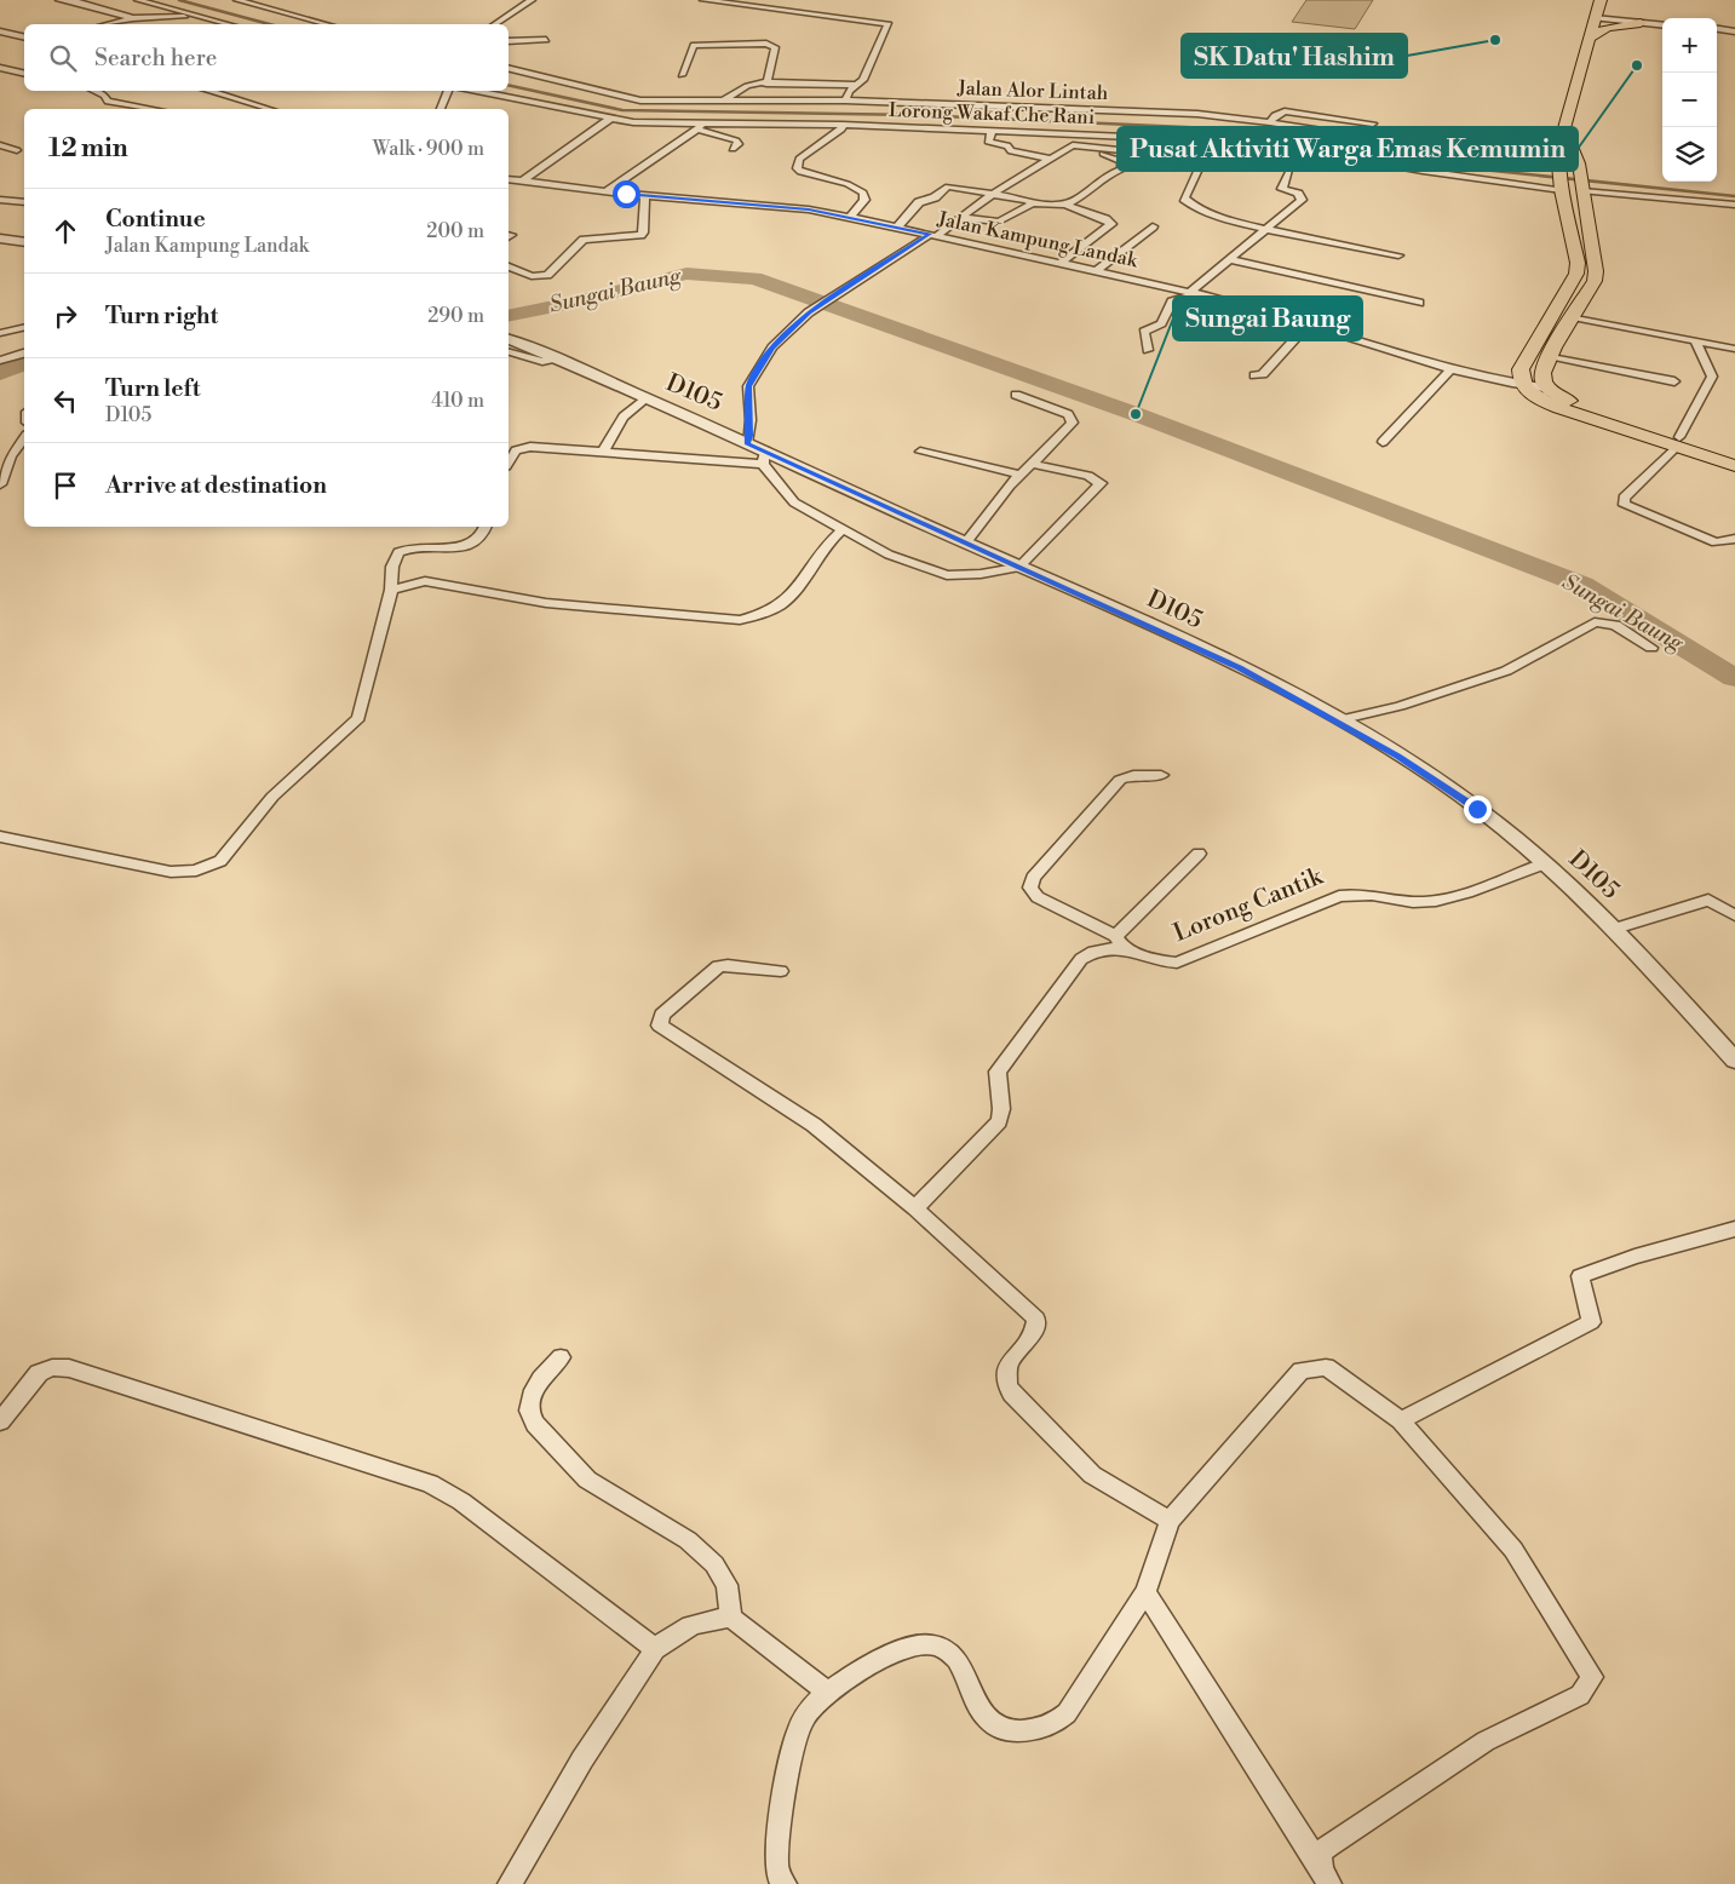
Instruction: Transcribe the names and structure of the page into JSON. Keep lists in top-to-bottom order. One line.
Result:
{"streets":{"street":["Jalan Alor Lintah","Lorong Wakaf Che Rani","Jalan Kampung Landak","D105","Lorong Cantik"]},"crossings":[["D105","Lorong Cantik"]],"water":["Sungai Baung"],"places":["SK Datu' Hashim","Pusat Aktiviti Warga Emas Kemumin","Sungai Baung"],"page":{"map_buttons":["+","−"],"search":"Search here","heading":["12 min","Walk · 900 m"],"list":[["Continue","Jalan Kampung Landak","200 m"],["Turn right","290 m"],["Turn left","D105","410 m"],"Arrive at destination"]}}
